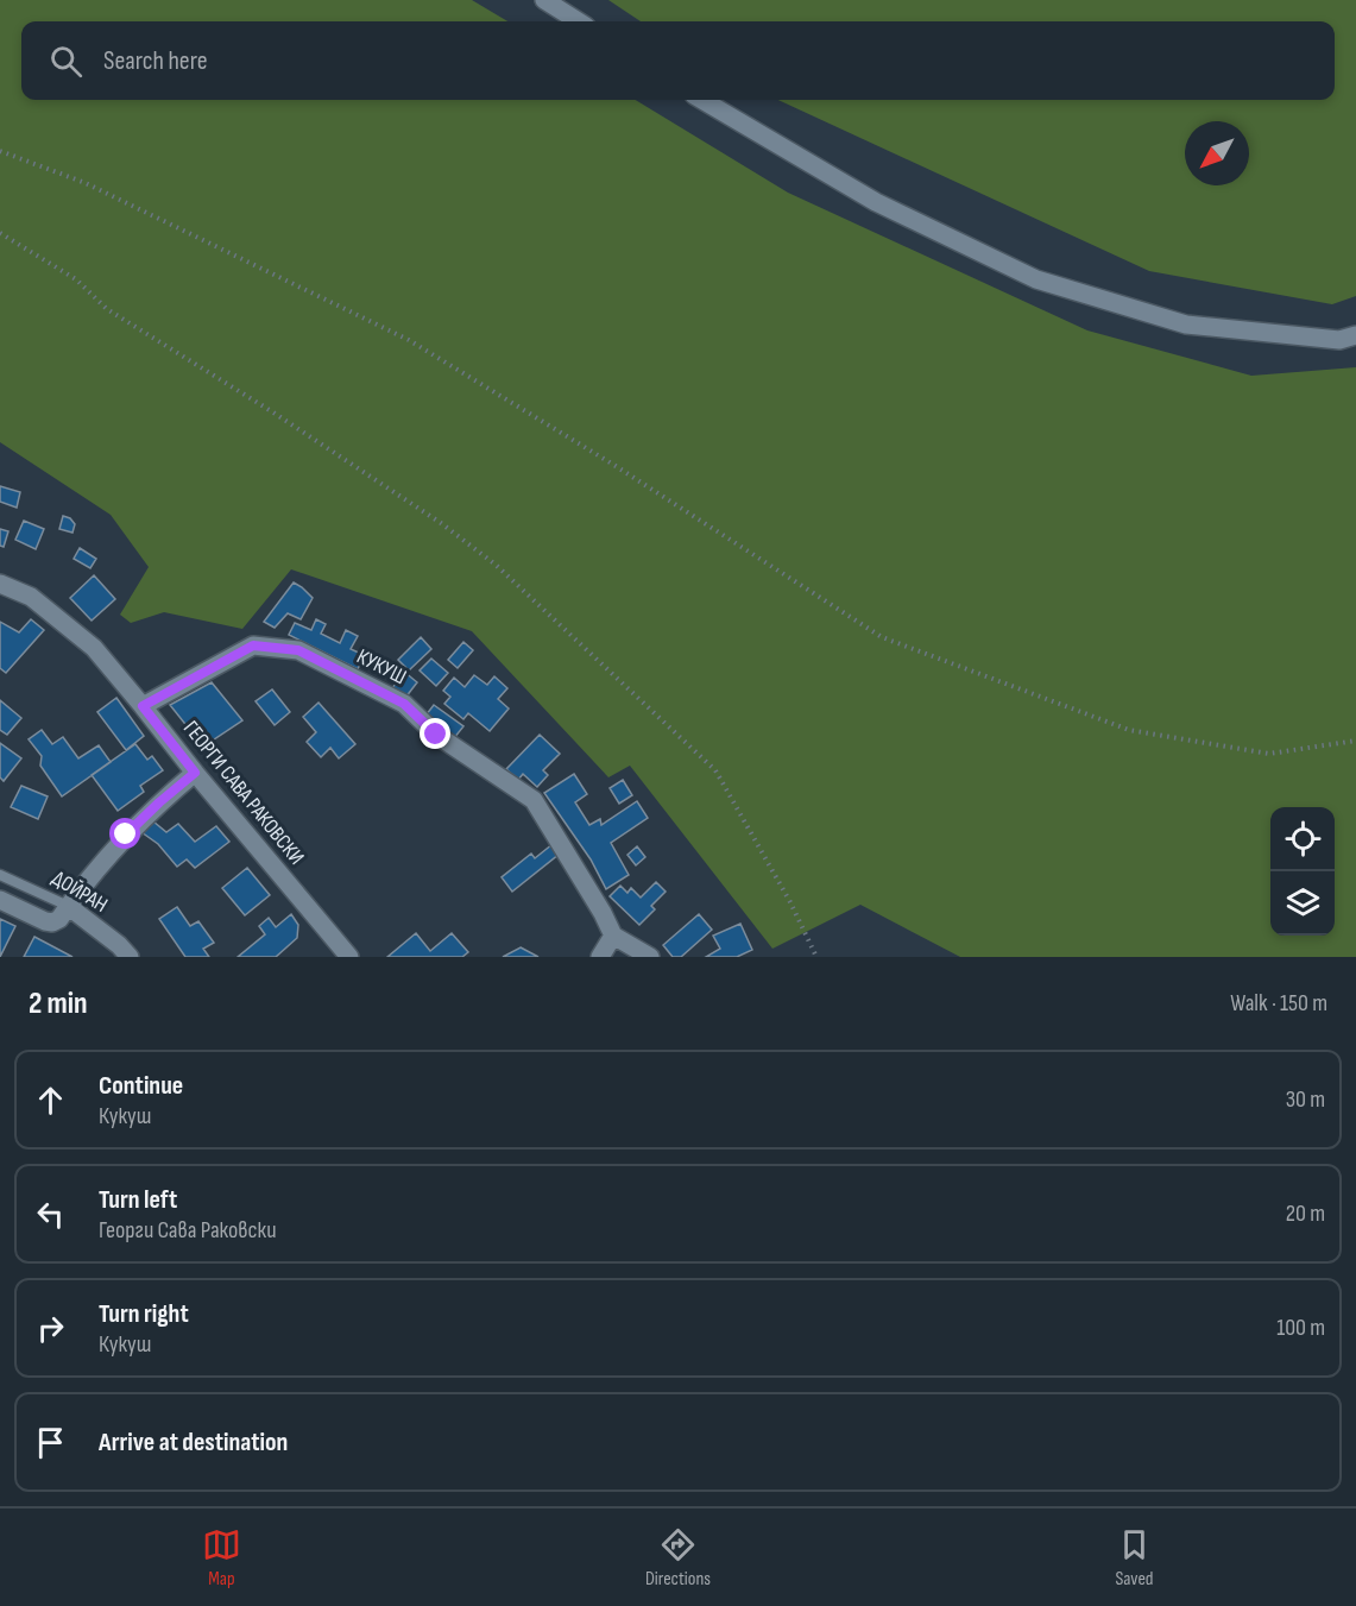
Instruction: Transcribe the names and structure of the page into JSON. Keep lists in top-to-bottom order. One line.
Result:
{"streets":{"street":["КУКУШ","ГЕОРГИ САВА РАКОВСКИ","ДОЙРАН"]},"crossings":[["КУКУШ","ГЕОРГИ САВА РАКОВСКИ"]],"north":"bottom left","page":{"search":"Search here","heading":["2 min","Walk · 150 m"],"list":[["Continue","Кукуш","30 m"],["Turn left","Георги Сава Раковски","20 m"],["Turn right","Кукуш","100 m"],"Arrive at destination"],"nav":["Map","Directions","Saved"]}}
